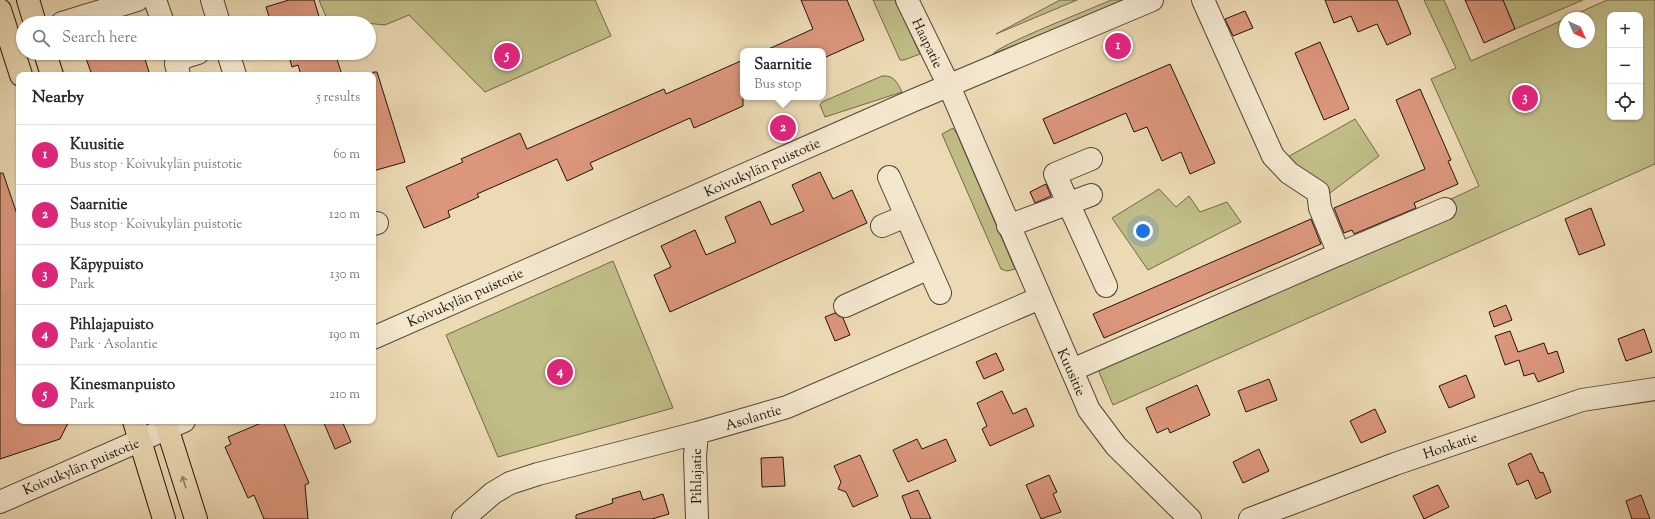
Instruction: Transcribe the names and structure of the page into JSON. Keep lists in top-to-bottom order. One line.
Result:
{"streets":{"street":["Haapatie","Koivukylän puistotie","Kuusitie","Asolantie","Honkatie","Pihlajatie"]},"crossings":[["Haapatie","Koivukylän puistotie"],["Haapatie","Kuusitie"],["Koivukylän puistotie","Kuusitie"],["Kuusitie","Asolantie"],["Asolantie","Pihlajatie"]],"north":"bottom right","page":{"map_buttons":["+","−"],"search":"Search here","pins":["1","5","3","2","4"],"popup":["Saarnitie","Bus stop"],"heading":["Nearby","5 results"],"list":[{"mark":"1","name":"Kuusitie","note":"Bus stop · Koivukylän puistotie","value":"60 m"},{"mark":"2","name":"Saarnitie","note":"Bus stop · Koivukylän puistotie","value":"120 m"},{"mark":"3","name":"Käpypuisto","note":"Park","value":"130 m"},{"mark":"4","name":"Pihlajapuisto","note":"Park · Asolantie","value":"190 m"},{"mark":"5","name":"Kinesmanpuisto","note":"Park","value":"210 m"}]}}
